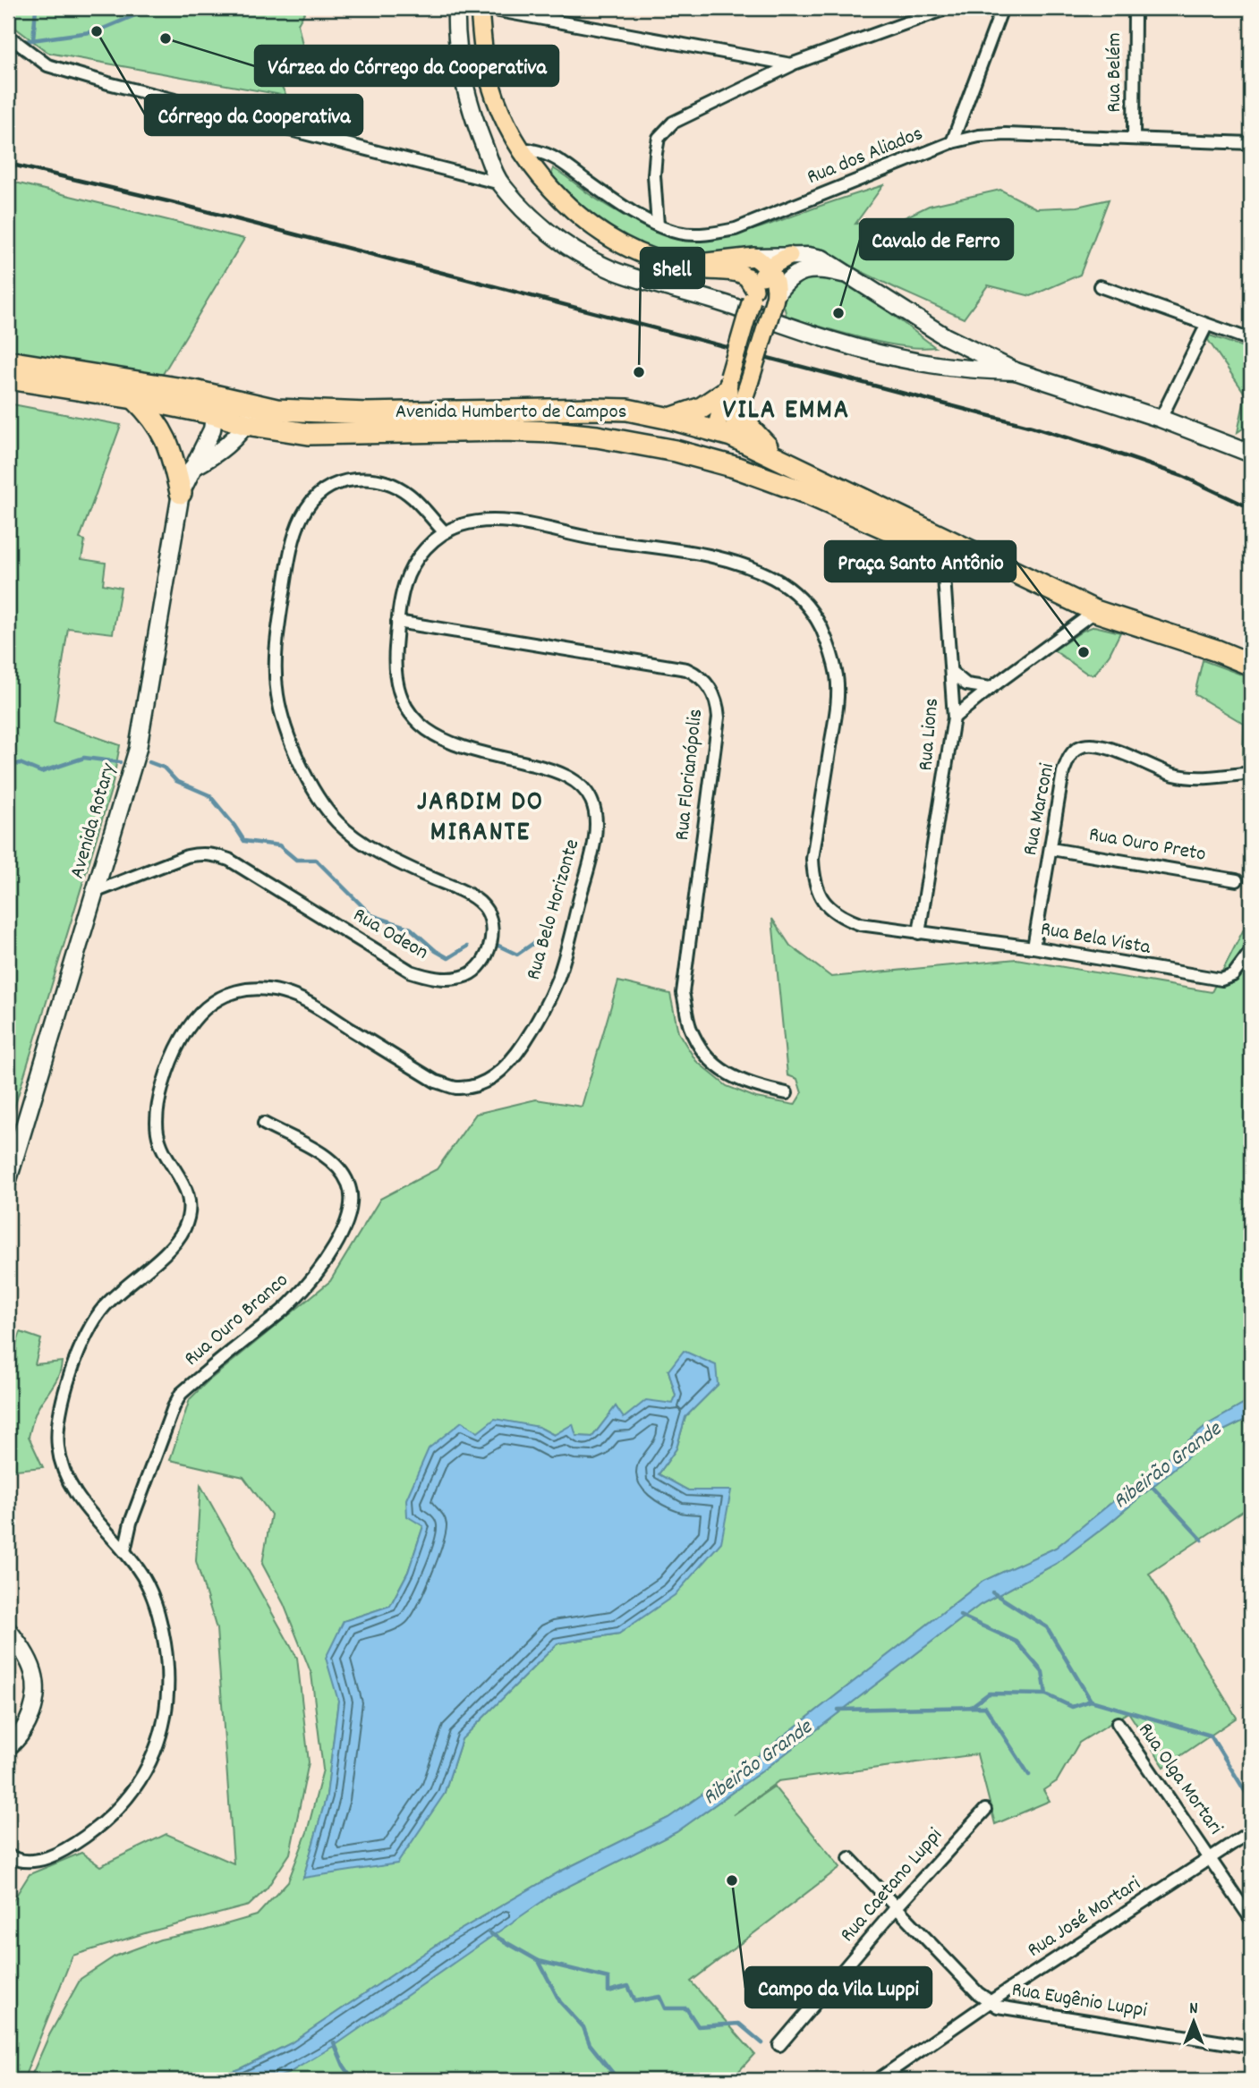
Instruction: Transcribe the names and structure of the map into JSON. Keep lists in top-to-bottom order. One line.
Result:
{"streets":{"highway":["Avenida Humberto de Campos"],"street":["Rua Belém","Rua dos Aliados","Rua Lions","Rua Florianópolis","Rua Marconi","Avenida Rotary","Rua Ouro Preto","Rua Belo Horizonte","Rua Odeon","Rua Bela Vista","Rua Ouro Branco","Rua Olga Mortari","Rua Caetano Luppi","Rua José Mortari","Rua Eugênio Luppi"]},"crossings":[["Rua Belém","Rua dos Aliados"],["Avenida Humberto de Campos","Rua Lions"],["Avenida Humberto de Campos","Avenida Rotary"],["Rua Lions","Rua Belo Horizonte"],["Rua Lions","Rua Bela Vista"],["Rua Florianópolis","Rua Belo Horizonte"],["Rua Marconi","Rua Ouro Preto"],["Rua Marconi","Rua Bela Vista"],["Avenida Rotary","Rua Odeon"],["Rua Belo Horizonte","Rua Odeon"],["Rua Belo Horizonte","Rua Bela Vista"],["Rua Belo Horizonte","Rua Ouro Branco"],["Rua Olga Mortari","Rua José Mortari"],["Rua Caetano Luppi","Rua Eugênio Luppi"],["Rua José Mortari","Rua Eugênio Luppi"]],"districts":["VILA EMMA","JARDIM DO MIRANTE"],"water":["Ribeirão Grande"],"places":["Córrego da Cooperativa","Várzea do Córrego da Cooperativa","Cavalo de Ferro","Shell","Praça Santo Antônio","Campo da Vila Luppi"],"north":"top"}
